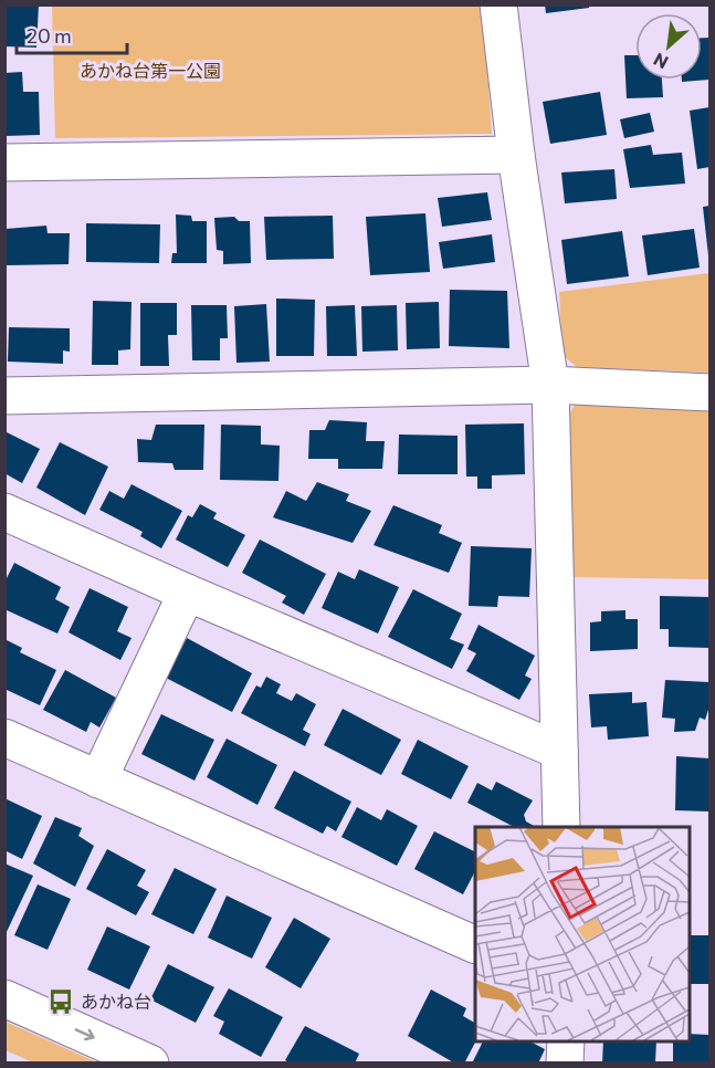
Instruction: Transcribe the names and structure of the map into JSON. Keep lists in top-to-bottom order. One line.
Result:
{"parks":["あかね台第一公園"],"places":{"bus stop":["あかね台"]},"scale_bar":"20 m","north":"bottom left"}
